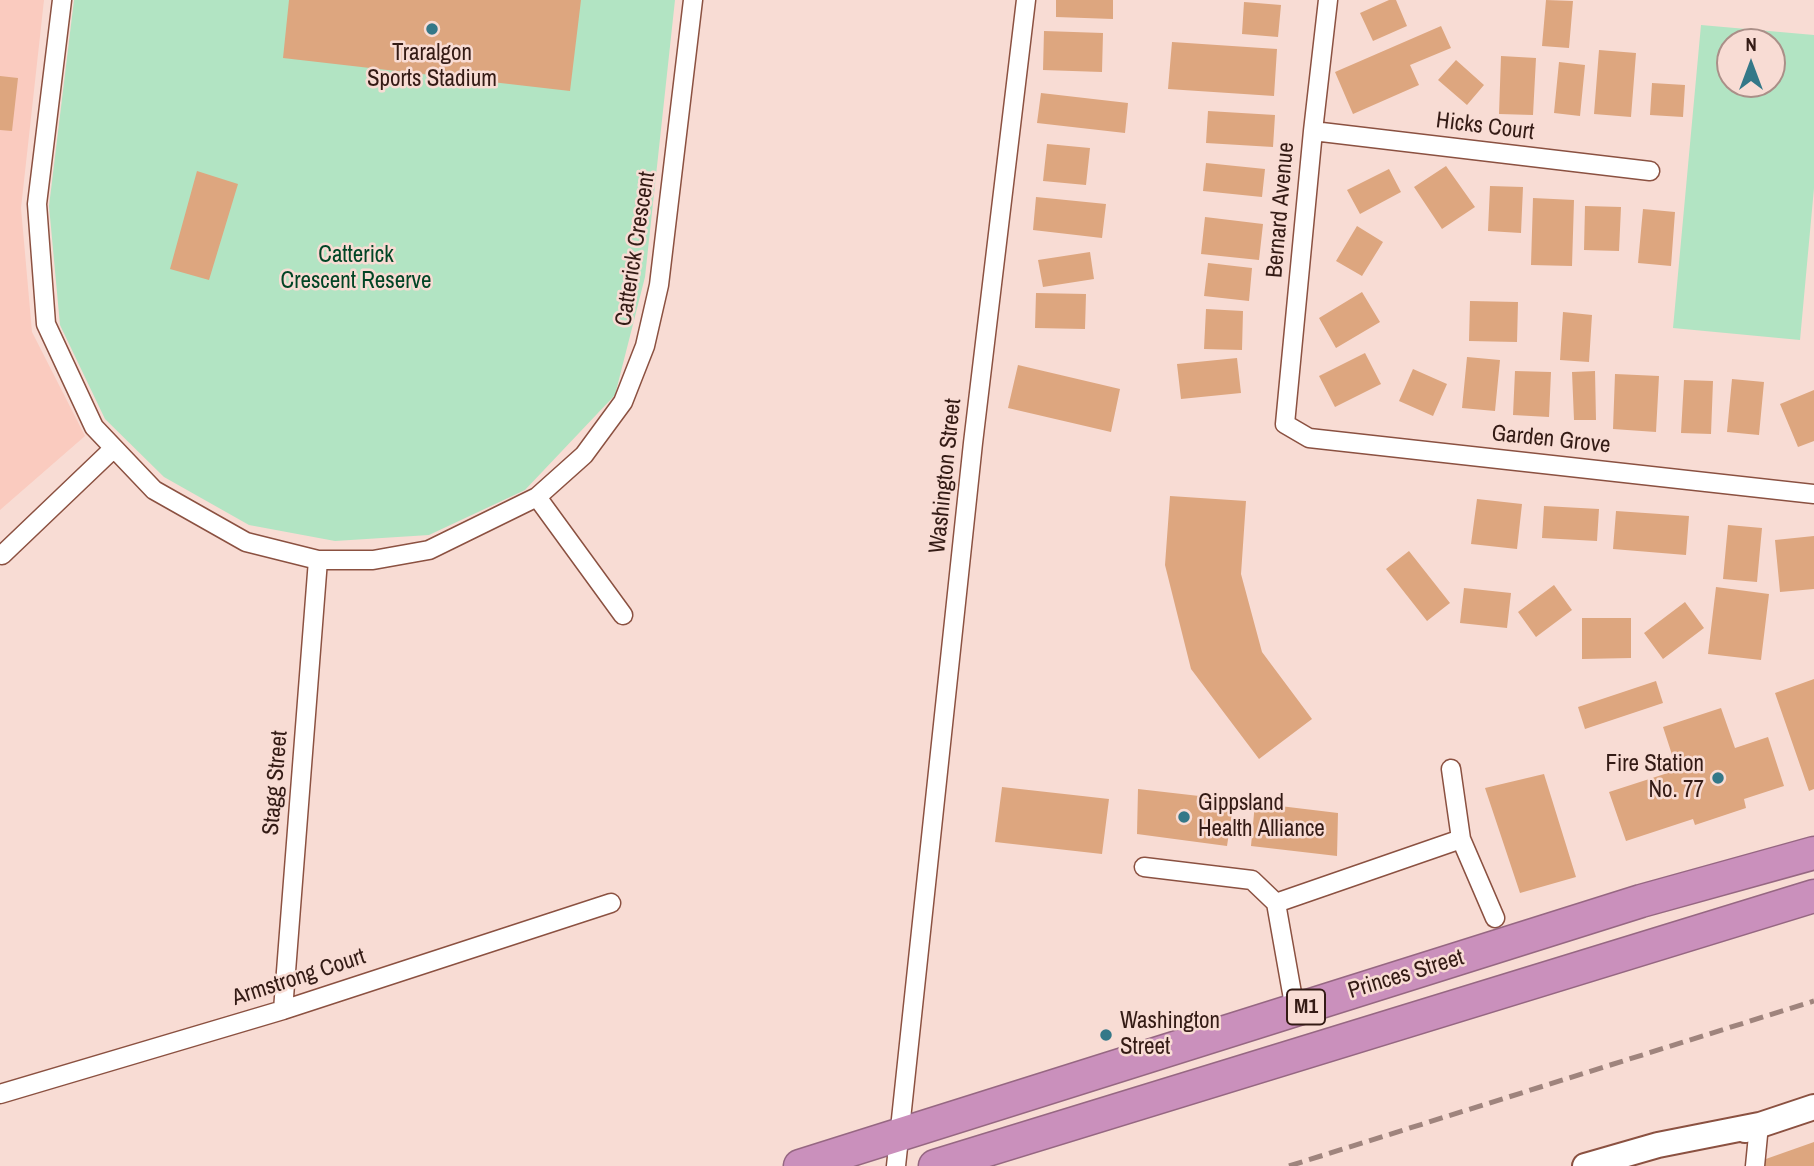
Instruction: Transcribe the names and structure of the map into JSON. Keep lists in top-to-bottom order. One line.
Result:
{"streets":{"highway":["Princes Street","M1"],"street":["Hicks Court","Bernard Avenue","Catterick Crescent","Garden Grove","Washington Street","Stagg Street","Armstrong Court"]},"crossings":[["Hicks Court","Bernard Avenue"],["Bernard Avenue","Garden Grove"],["Catterick Crescent","Stagg Street"],["Washington Street","Princes Street"],["Stagg Street","Armstrong Court"]],"parks":["Catterick Crescent Reserve"],"places":["Traralgon Sports Stadium","Fire Station No. 77","Gippsland Health Alliance","Washington Street"],"north":"top"}
